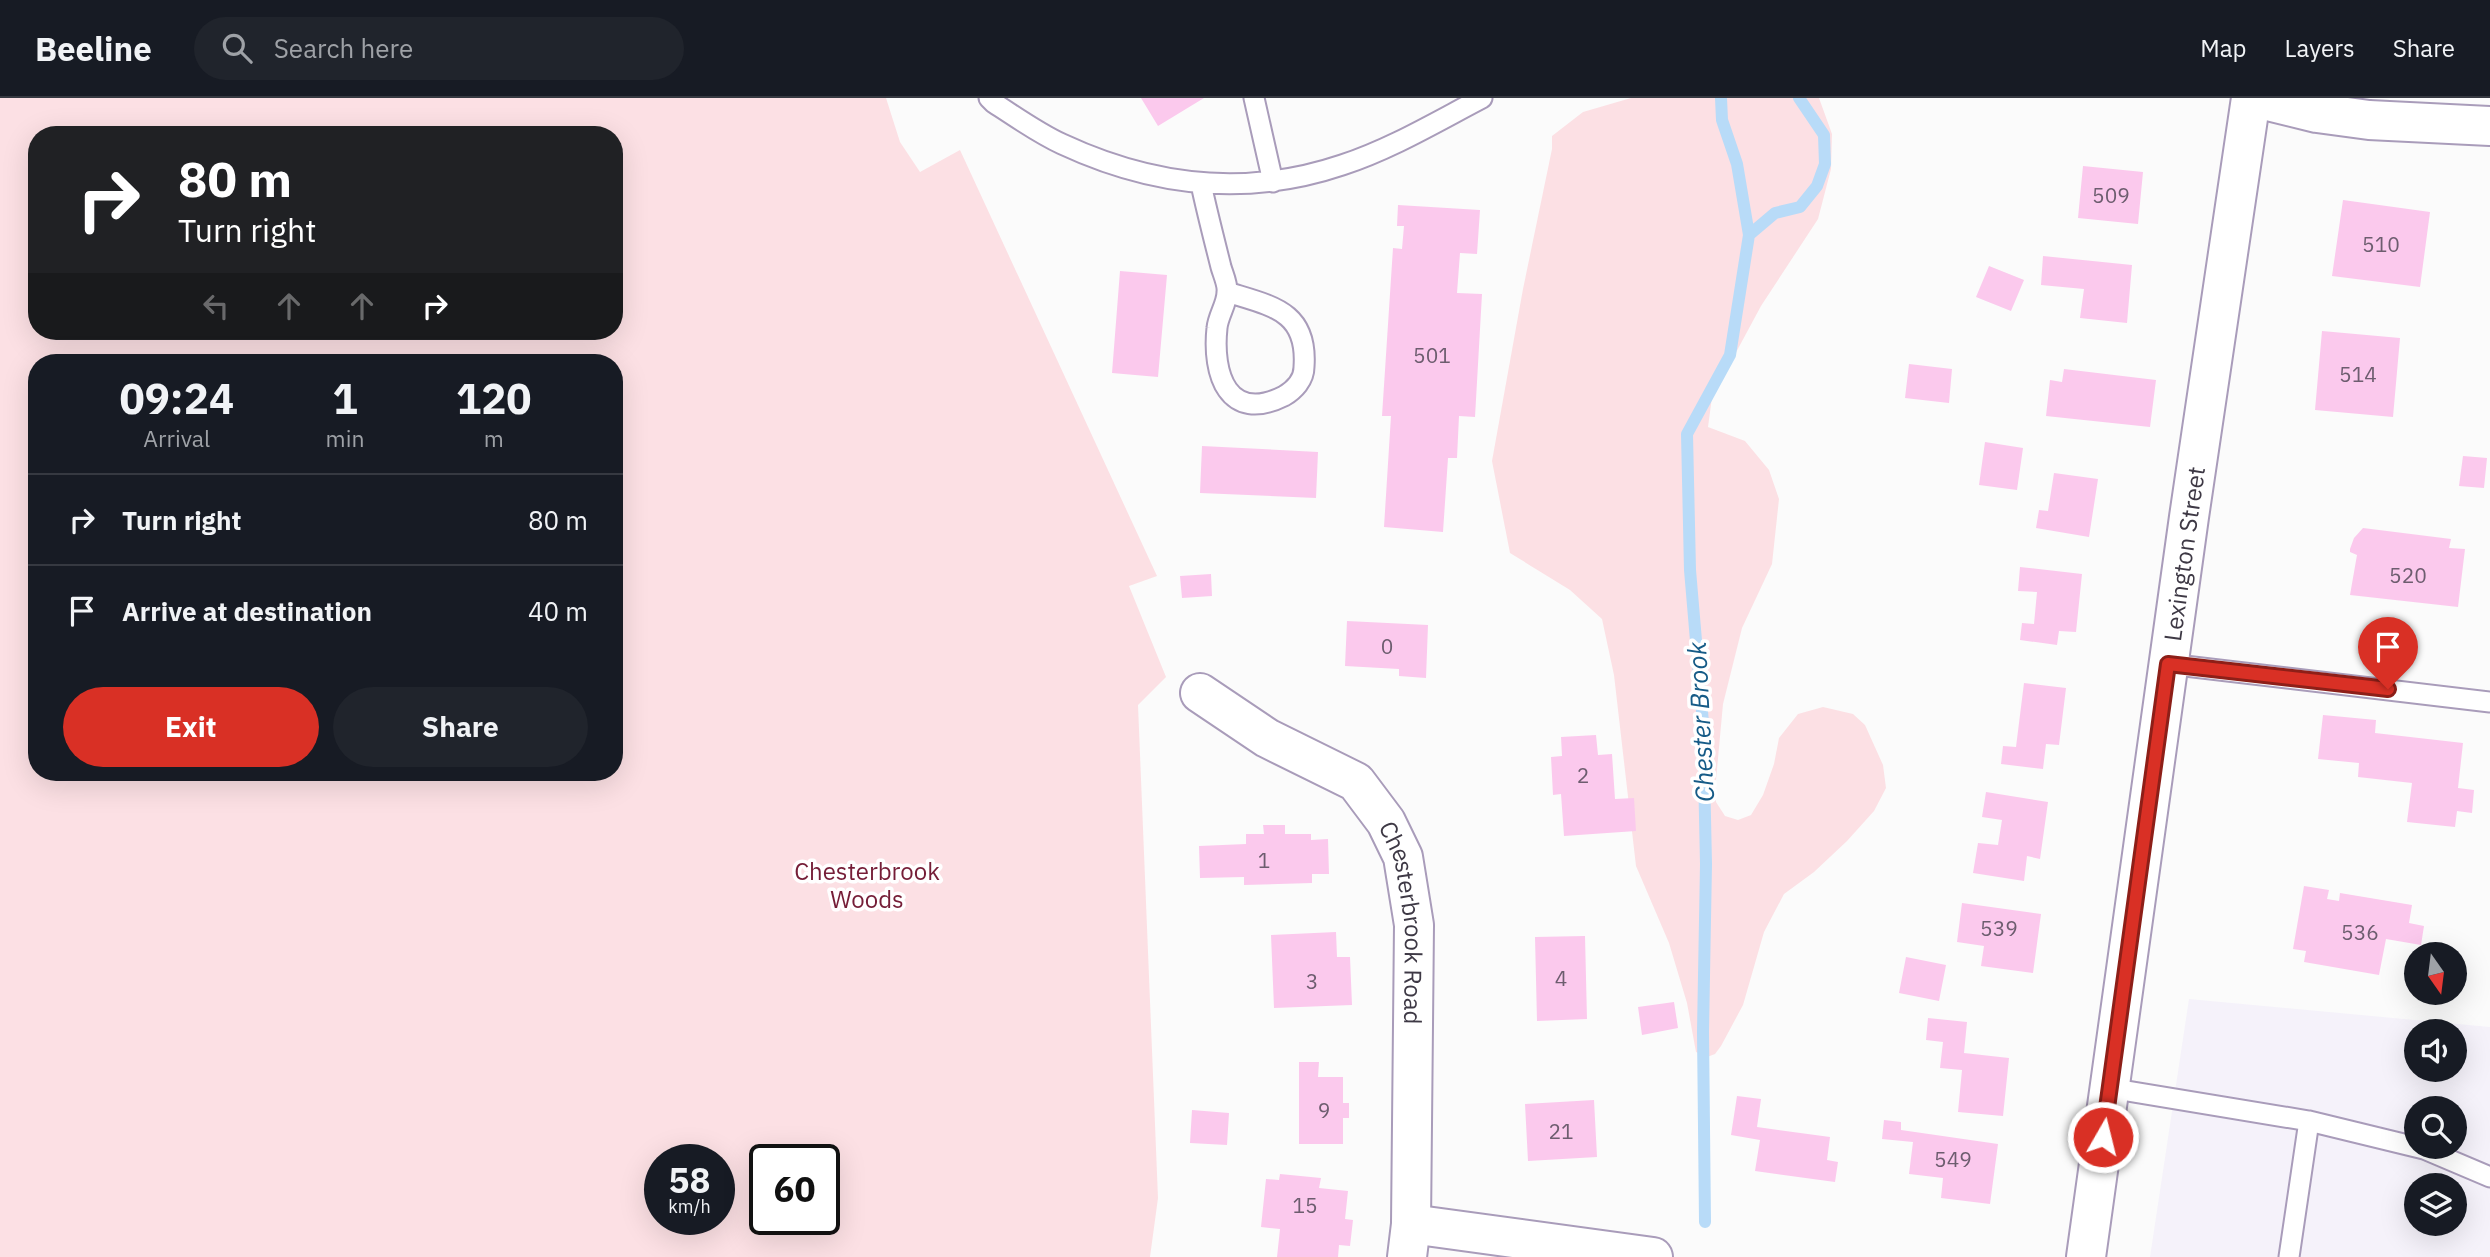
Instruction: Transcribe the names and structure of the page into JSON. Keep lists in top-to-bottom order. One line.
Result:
{"streets":{"main road":["Lexington Street","Chesterbrook Road"]},"water":["Chester Brook"],"parks":["Chesterbrook Woods"],"house_numbers":["509","510","501","514","520","0","2","1","539","536","4","3","9","21","549","15"],"north":"bottom","page":{"header":"Beeline","search":"Search here","nav":["Map","Layers","Share"],"turn":["80 m","Turn right"],"eta":["09:24","Arrival","1","min","120","m"],"list":[{"name":"Turn right","value":"80 m"},{"name":"Arrive at destination","value":"40 m"}],"buttons":["Exit","Share"],"speed":"58 km/h","limit":"60"}}
